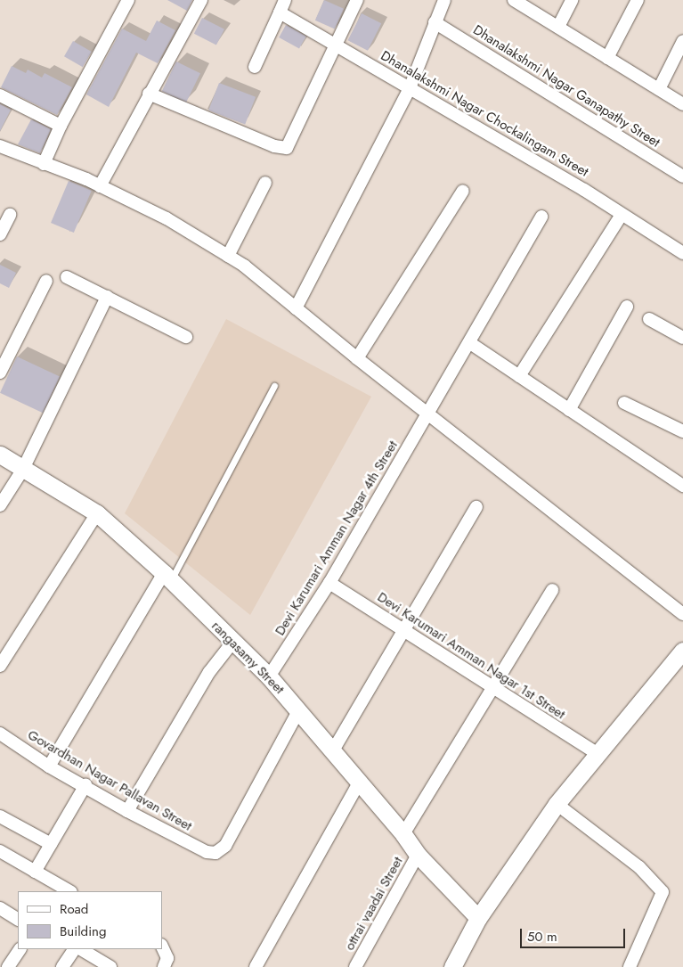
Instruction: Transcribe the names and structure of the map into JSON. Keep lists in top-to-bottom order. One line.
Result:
{"streets":{"street":["Dhanalakshmi Nagar Ganapathy Street","Dhanalakshmi Nagar Chockalingam Street","Devi Karumari Amman Nagar 4th Street","Devi Karumari Amman Nagar 1st Street","rangasamy Street","Govardhan Nagar Pallavan Street","ottrai vaadai Street"]},"crossings":[["Devi Karumari Amman Nagar 4th Street","Devi Karumari Amman Nagar 1st Street"],["Devi Karumari Amman Nagar 4th Street","rangasamy Street"],["rangasamy Street","Govardhan Nagar Pallavan Street"],["rangasamy Street","ottrai vaadai Street"]],"legend":["Road","Building"],"scale_bar":"50 m"}
